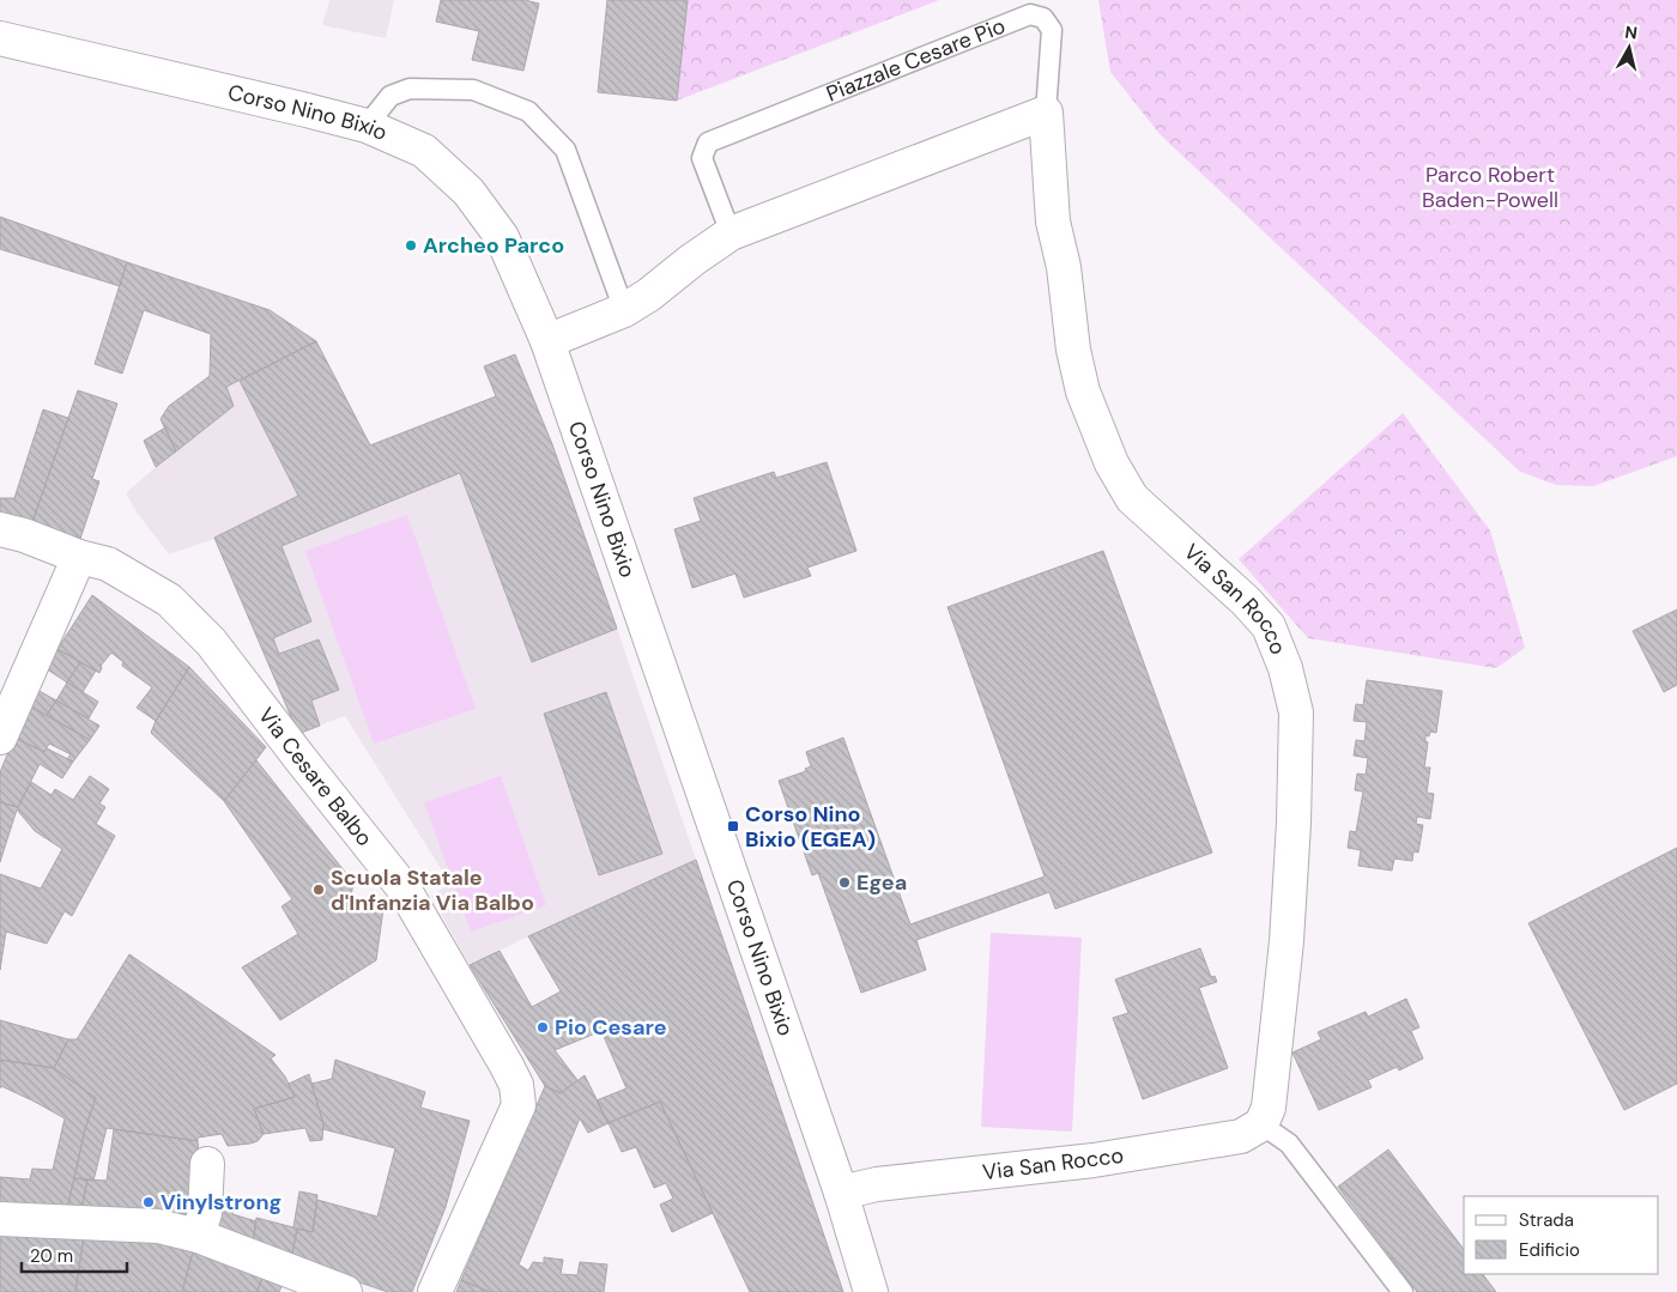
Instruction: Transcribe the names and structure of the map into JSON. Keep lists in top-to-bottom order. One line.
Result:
{"streets":{"street":["Corso Nino Bixio","Via San Rocco","Via Cesare Balbo"],"lane":["Piazzale Cesare Pio"]},"crossings":[["Piazzale Cesare Pio","Via San Rocco"],["Corso Nino Bixio","Via San Rocco"]],"parks":["Parco Robert Baden-Powell"],"places":{"other":["Archeo Parco","Egea","Scuola Statale d'Infanzia Via Balbo","Pio Cesare","Vinylstrong"],"transit":["Corso Nino Bixio (EGEA)"]},"legend":["Strada","Edificio"],"scale_bar":"20 m","north":"top"}
